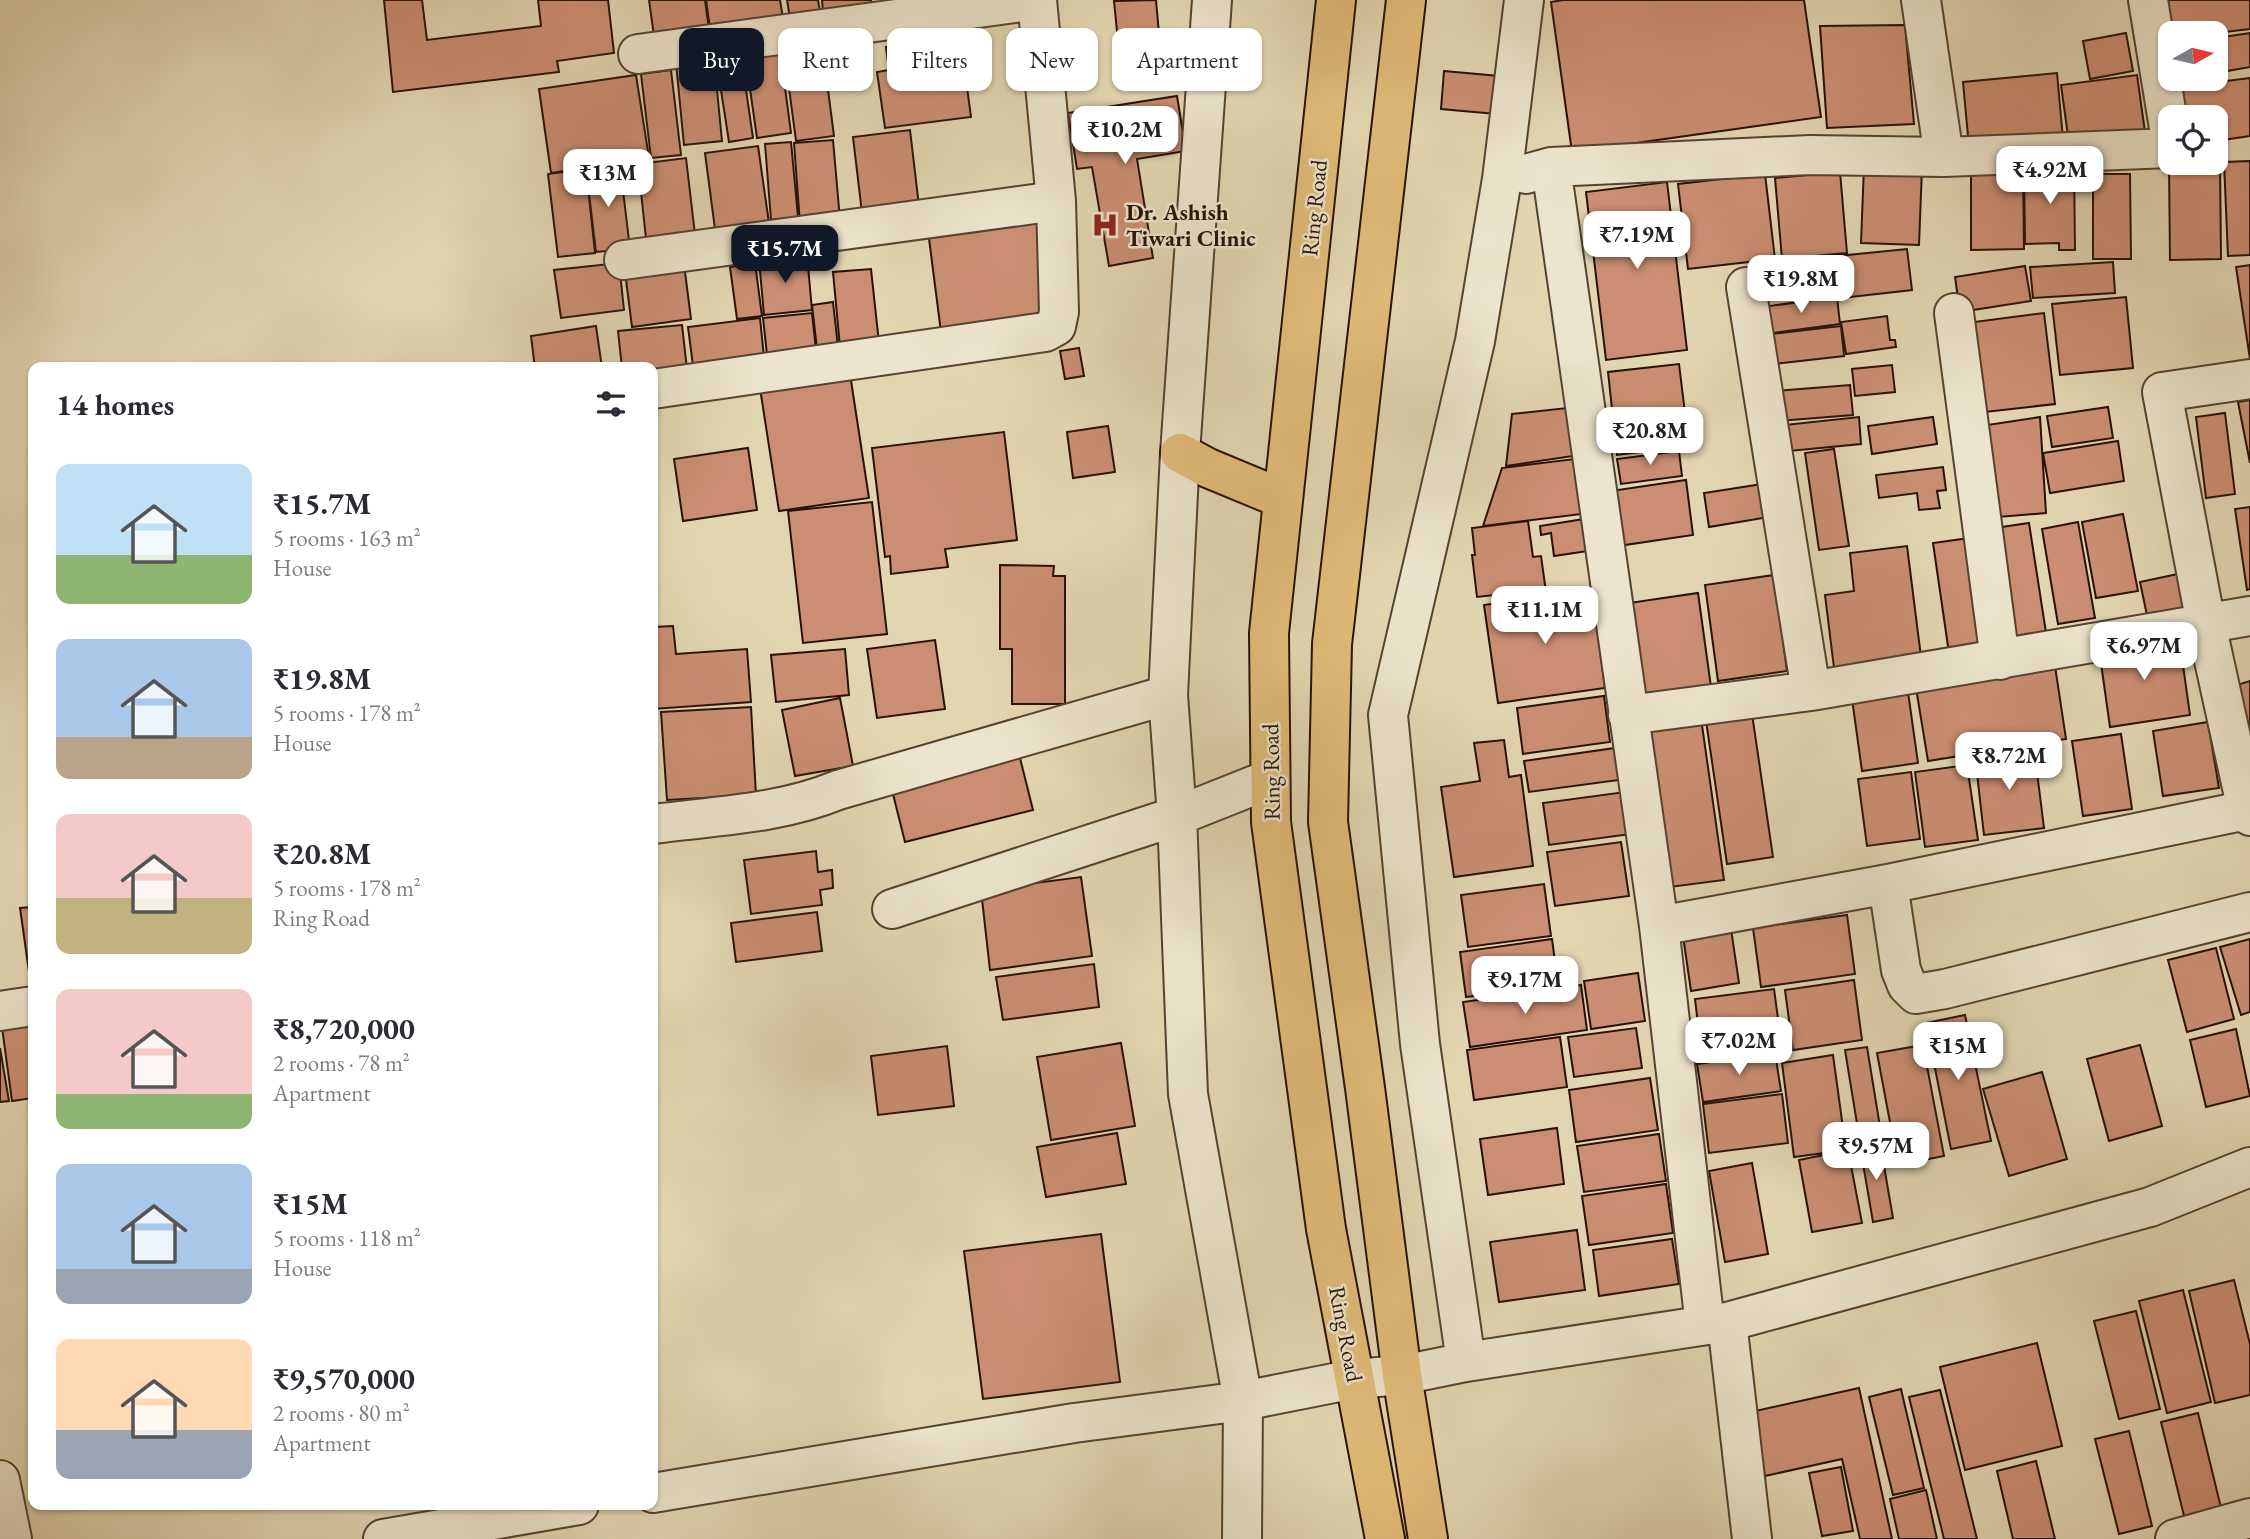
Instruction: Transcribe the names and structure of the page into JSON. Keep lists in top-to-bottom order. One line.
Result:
{"streets":{"highway":["Ring Road"]},"places":{"hospital":["Dr. Ashish Tiwari Clinic"]},"north":"right","page":{"chip":["Buy","Rent","Filters","New","Apartment"],"price":["₹10.2M","₹4.92M","₹13M","₹7.19M","₹15.7M","₹19.8M","₹20.8M","₹11.1M","₹6.97M","₹8.72M","₹9.17M","₹7.02M","₹15M","₹9.57M"],"heading":"14 homes","list":[{"name":"₹15.7M","note":"5 rooms · 163 m² · House"},{"name":"₹19.8M","note":"5 rooms · 178 m² · House"},{"name":"₹20.8M","note":"5 rooms · 178 m² · Ring Road"},{"name":"₹8,720,000","note":"2 rooms · 78 m² · Apartment"},{"name":"₹15M","note":"5 rooms · 118 m² · House"},{"name":"₹9,570,000","note":"2 rooms · 80 m² · Apartment"}]}}
